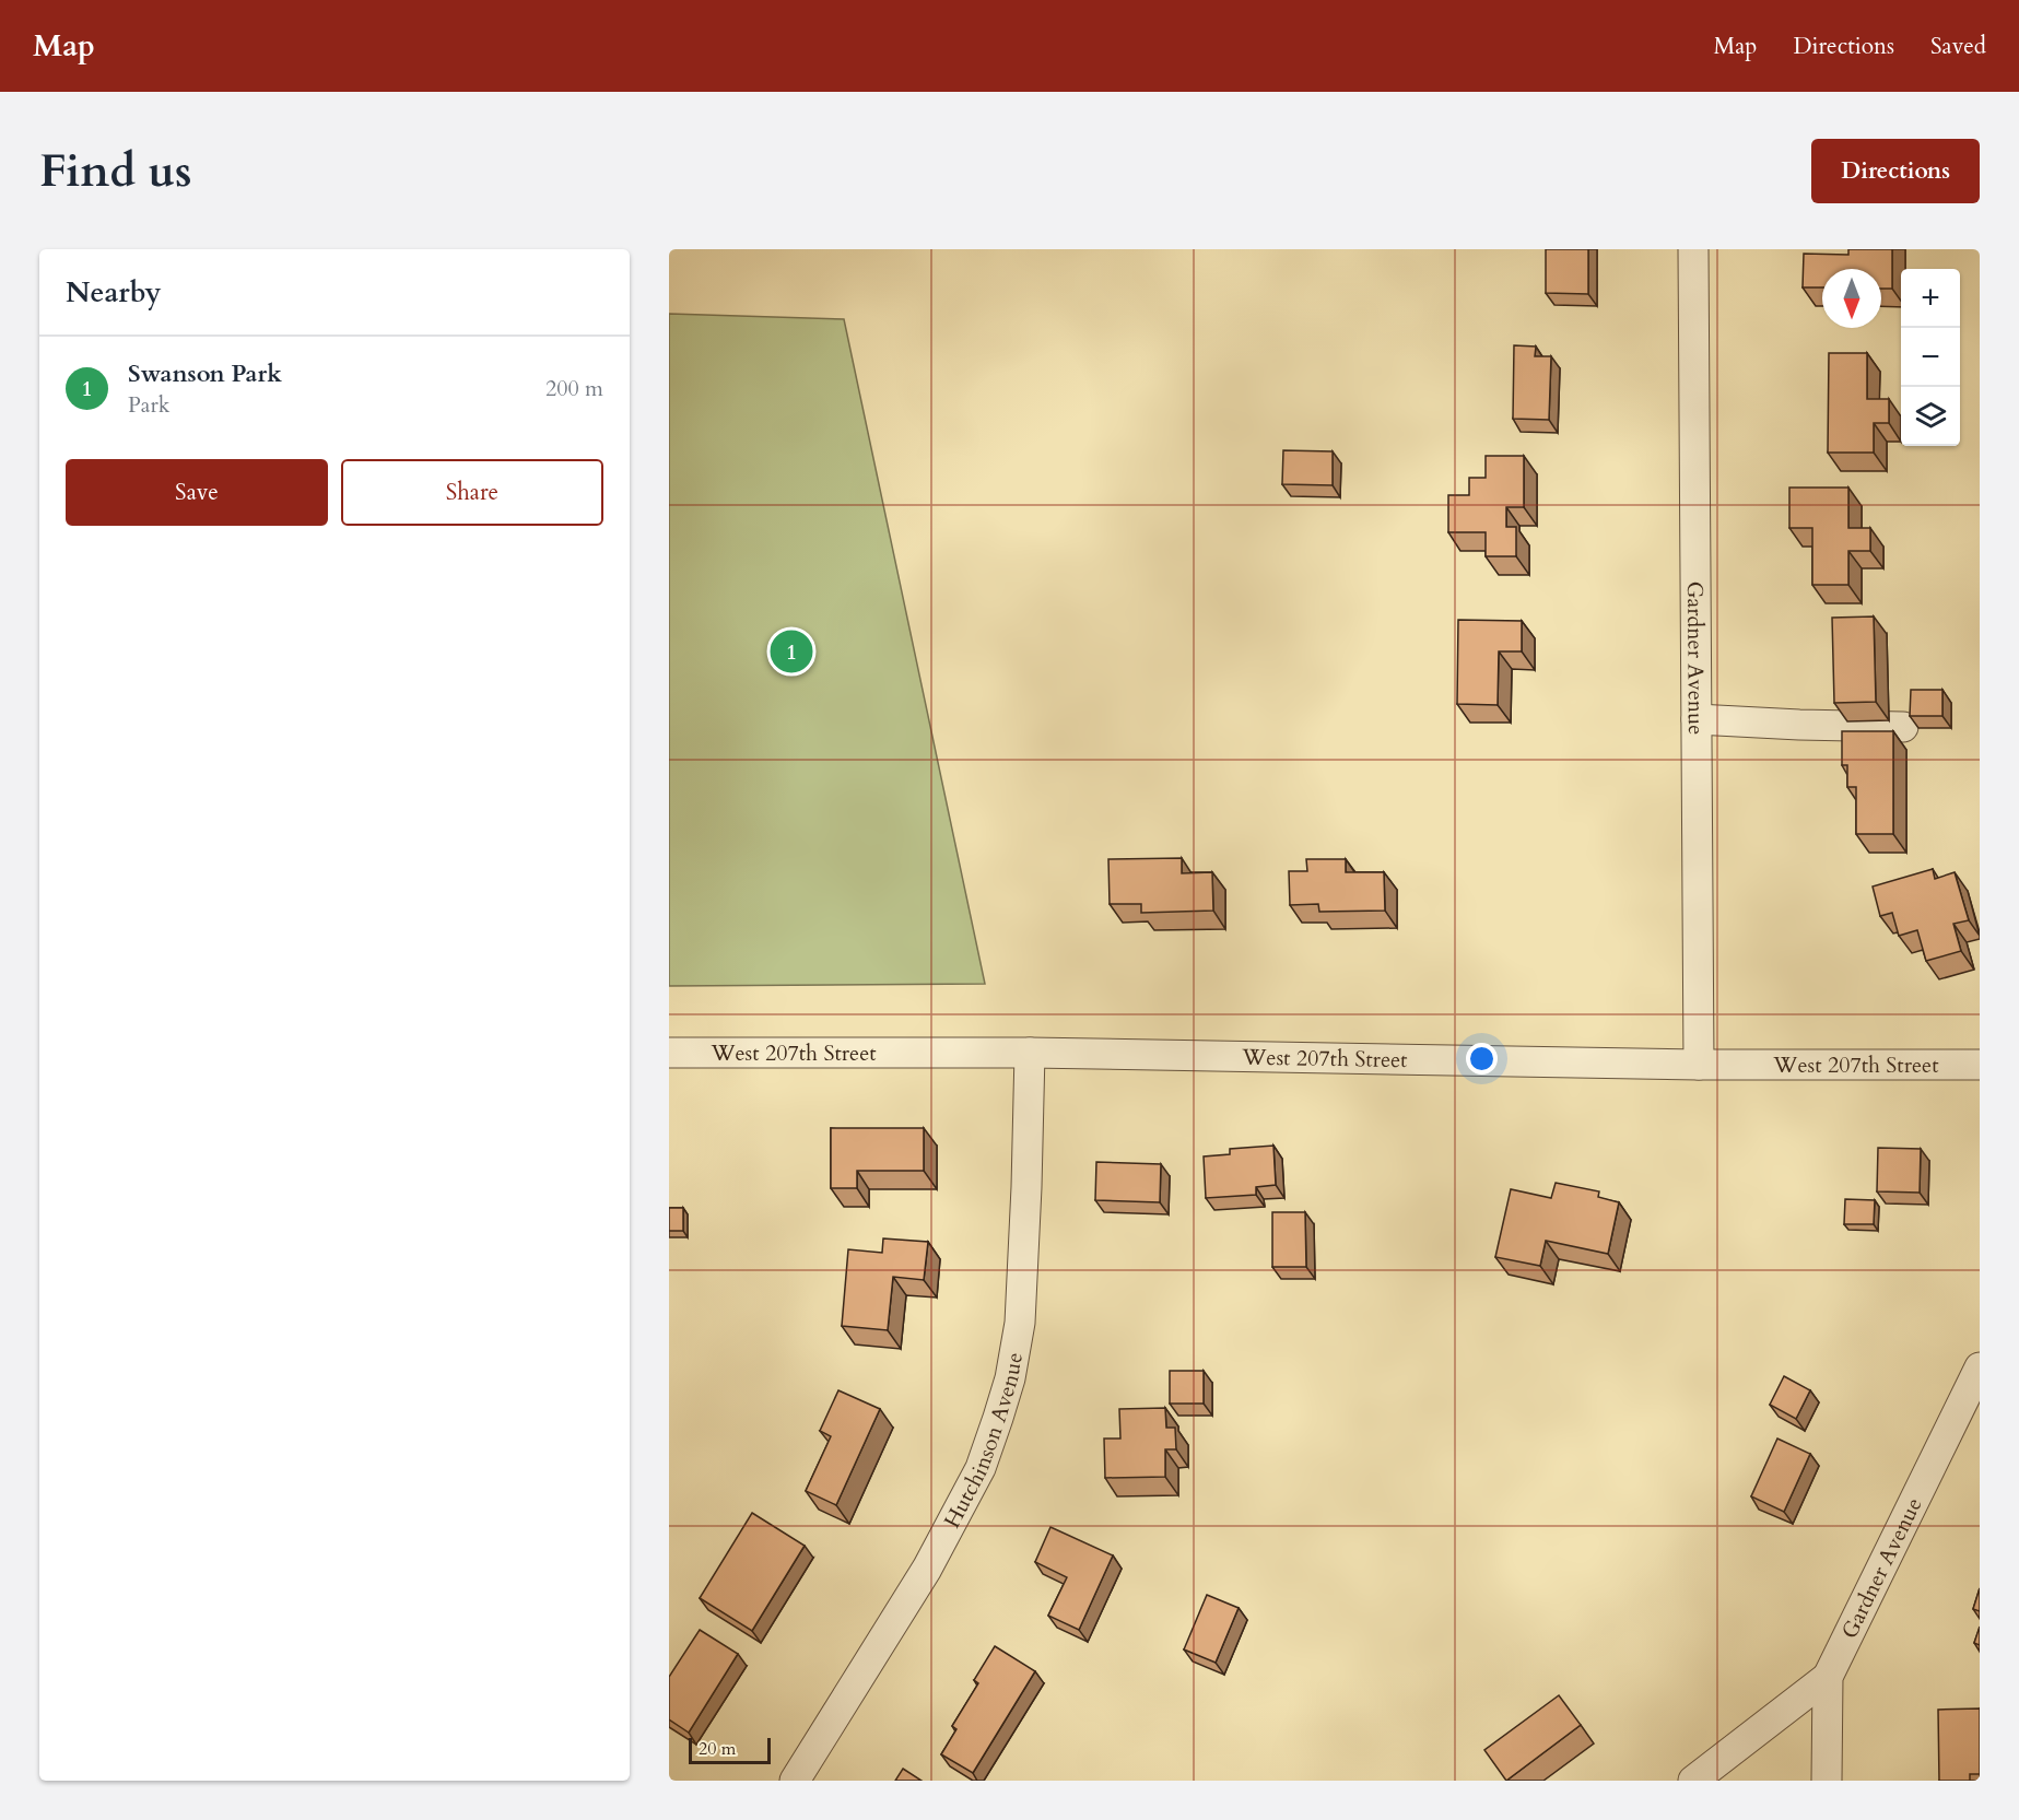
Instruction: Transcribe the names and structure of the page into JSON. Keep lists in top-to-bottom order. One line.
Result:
{"streets":{"street":["Gardner Avenue","West 207th Street","Hutchinson Avenue"]},"crossings":[["Gardner Avenue","West 207th Street"],["West 207th Street","Hutchinson Avenue"]],"scale_bar":"20 m","north":"bottom","page":{"header":"Map","nav":["Map","Directions","Saved"],"buttons":["Directions",["Save","Share"]],"title":"Find us","heading":"Nearby","map_buttons":["+","−"],"list":[{"mark":"1","name":"Swanson Park","note":"Park","value":"200 m"}],"pins":"1","scale":"20 m"}}
